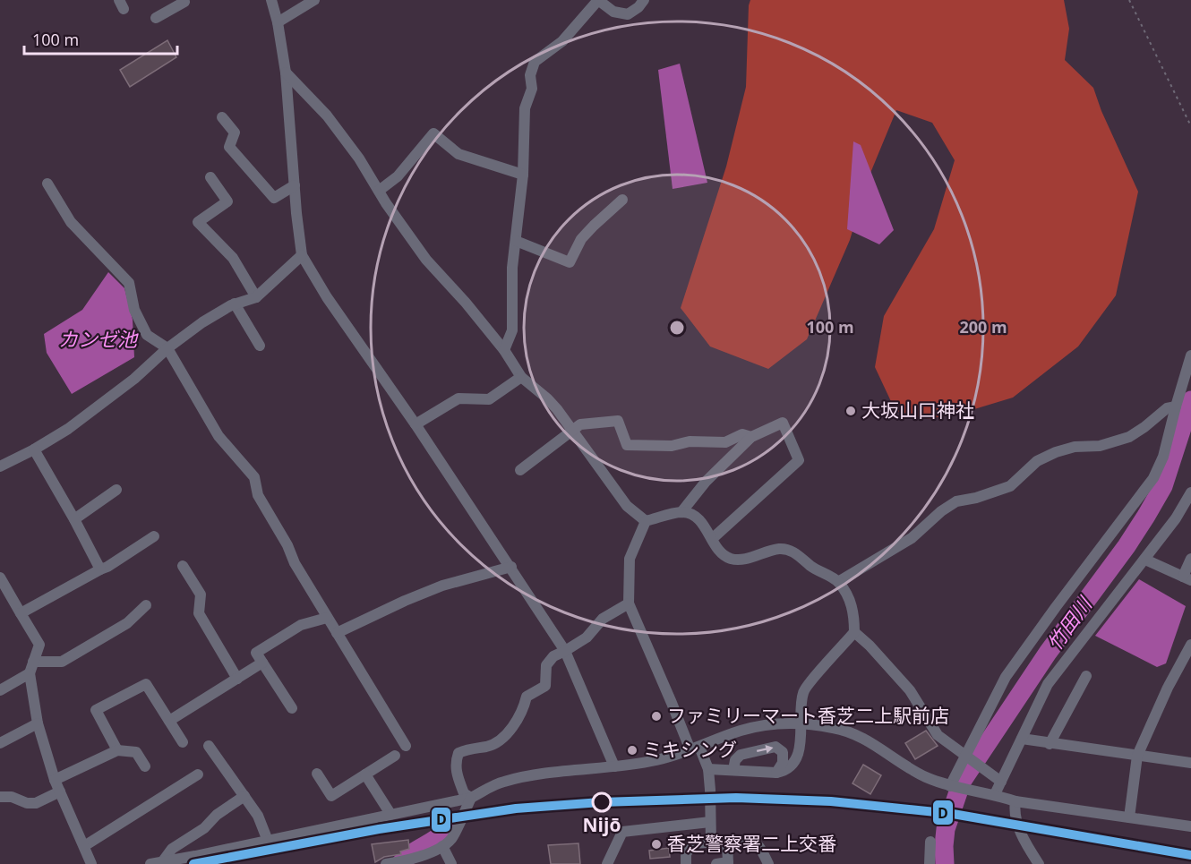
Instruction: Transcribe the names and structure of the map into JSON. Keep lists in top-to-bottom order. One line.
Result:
{"water":["カンゼ池","竹田川"],"places":["大坂山口神社","ファミリーマート香芝二上駅前店","ミキシング","Nijō","香芝警察署二上交番"],"lines":["transit line D"],"scale_bar":"100 m","rings":["100 m","200 m"]}
